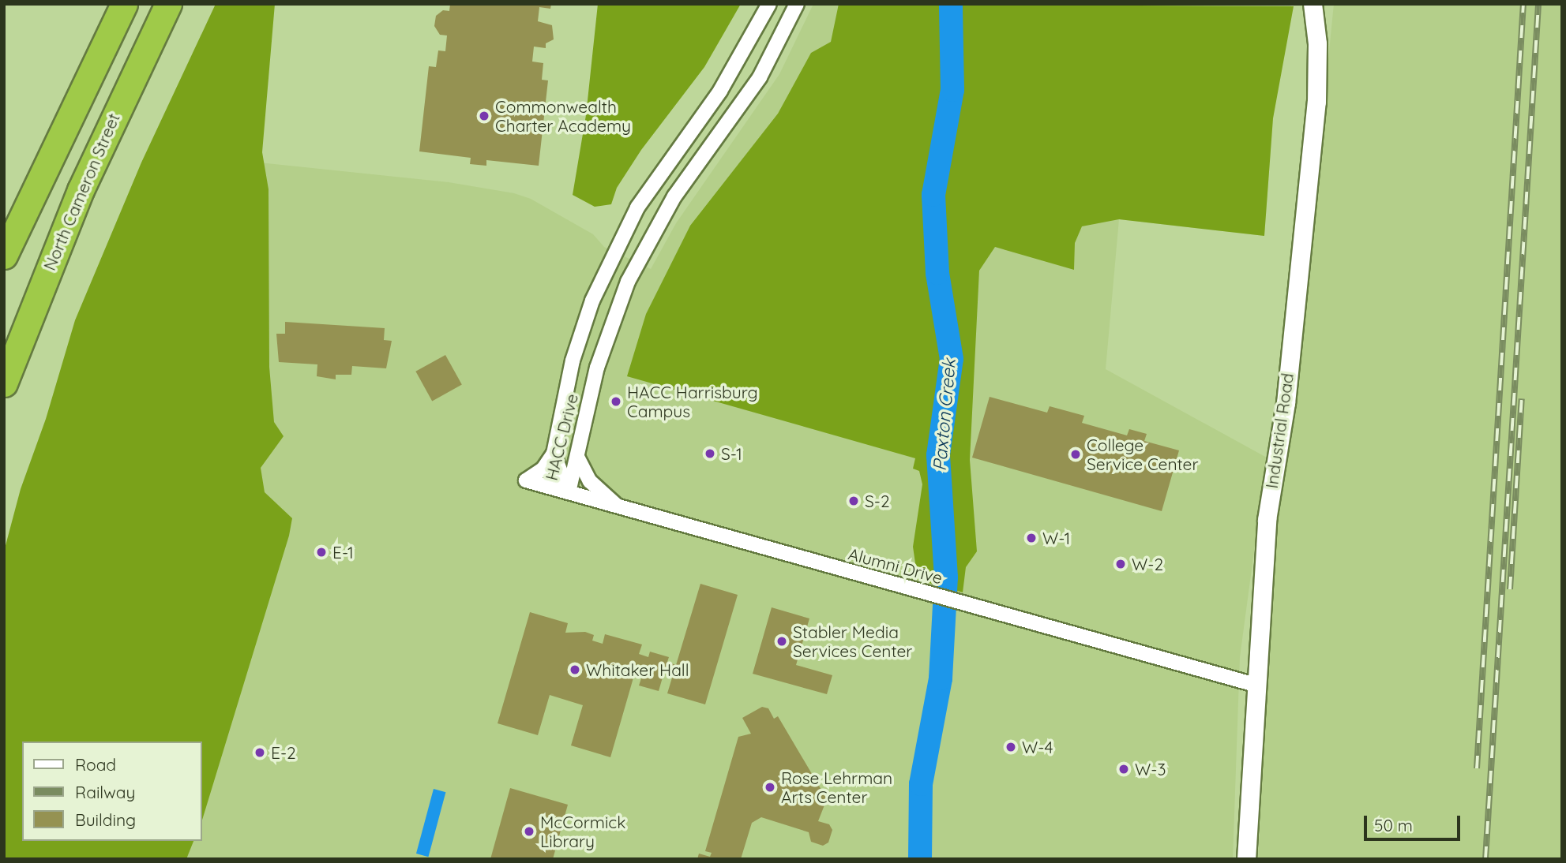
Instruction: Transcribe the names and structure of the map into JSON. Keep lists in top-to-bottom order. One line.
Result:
{"streets":{"highway":["North Cameron Street"],"street":["Industrial Road","HACC Drive","Alumni Drive"]},"crossings":[["Industrial Road","Alumni Drive"],["HACC Drive","Alumni Drive"]],"water":["Paxton Creek"],"places":["Commonwealth Charter Academy","HACC Harrisburg Campus","S-1","College Service Center","S-2","W-1","E-1","W-2","Stabler Media Services Center","Whitaker Hall","W-4","E-2","W-3","Rose Lehrman Arts Center","McCormick Library"],"legend":["Road","Railway","Building"],"scale_bar":"50 m"}
